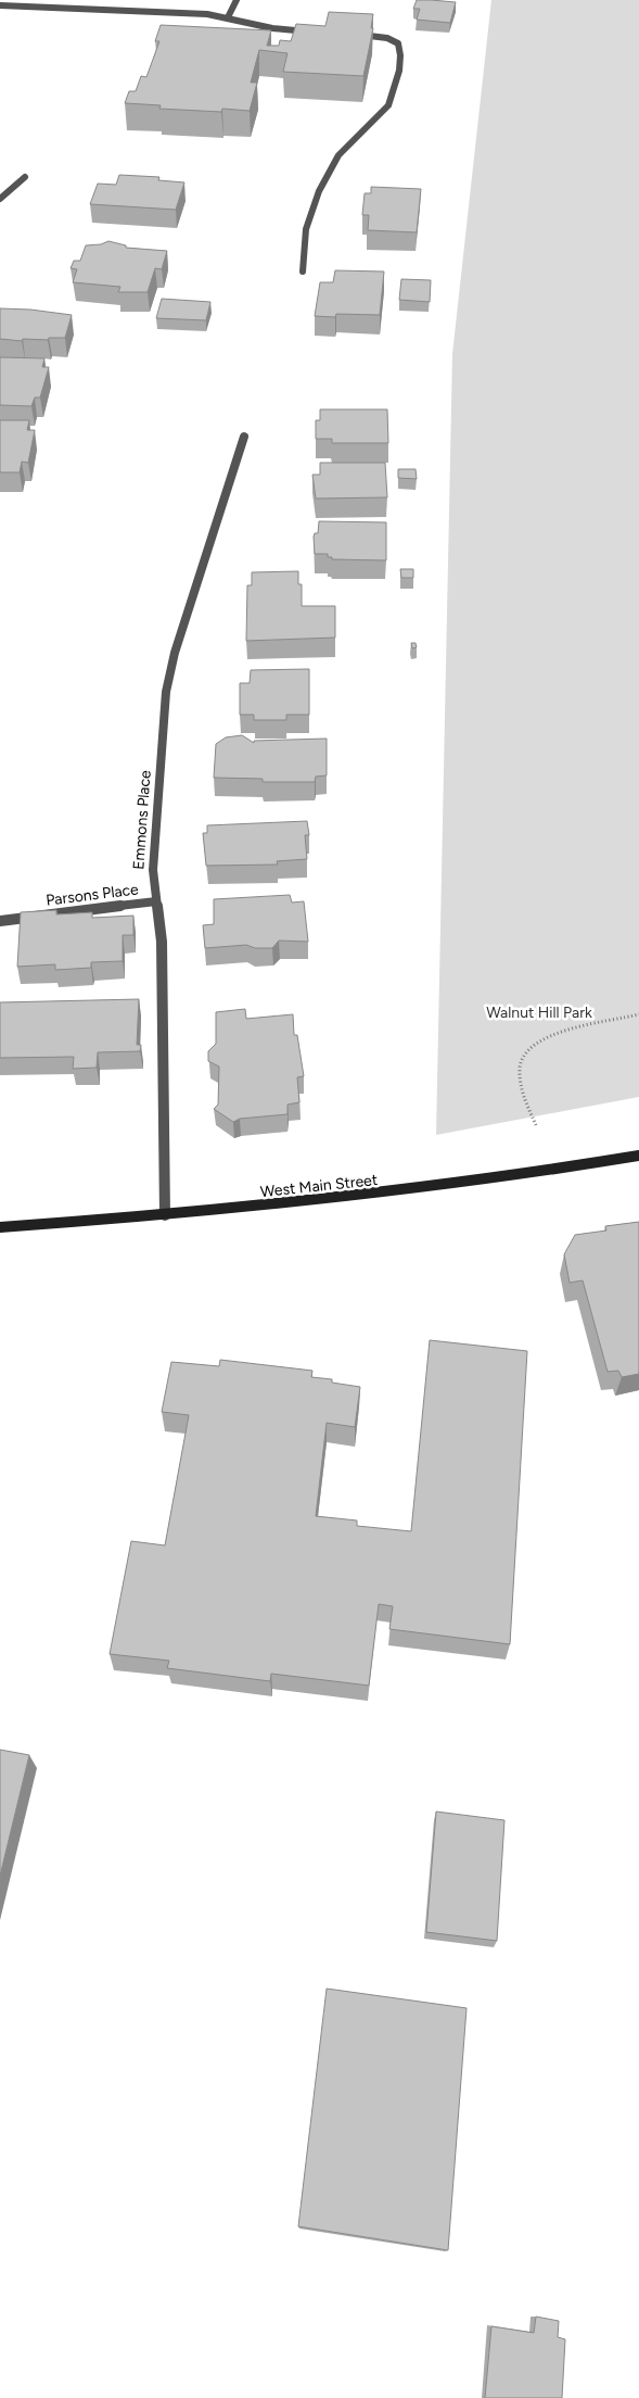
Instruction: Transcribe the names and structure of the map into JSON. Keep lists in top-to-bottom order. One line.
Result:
{"streets":{"main road":["West Main Street"],"street":["Emmons Place","Parsons Place"]},"crossings":[["Emmons Place","Parsons Place"],["Emmons Place","West Main Street"]],"parks":["Walnut Hill Park"]}
